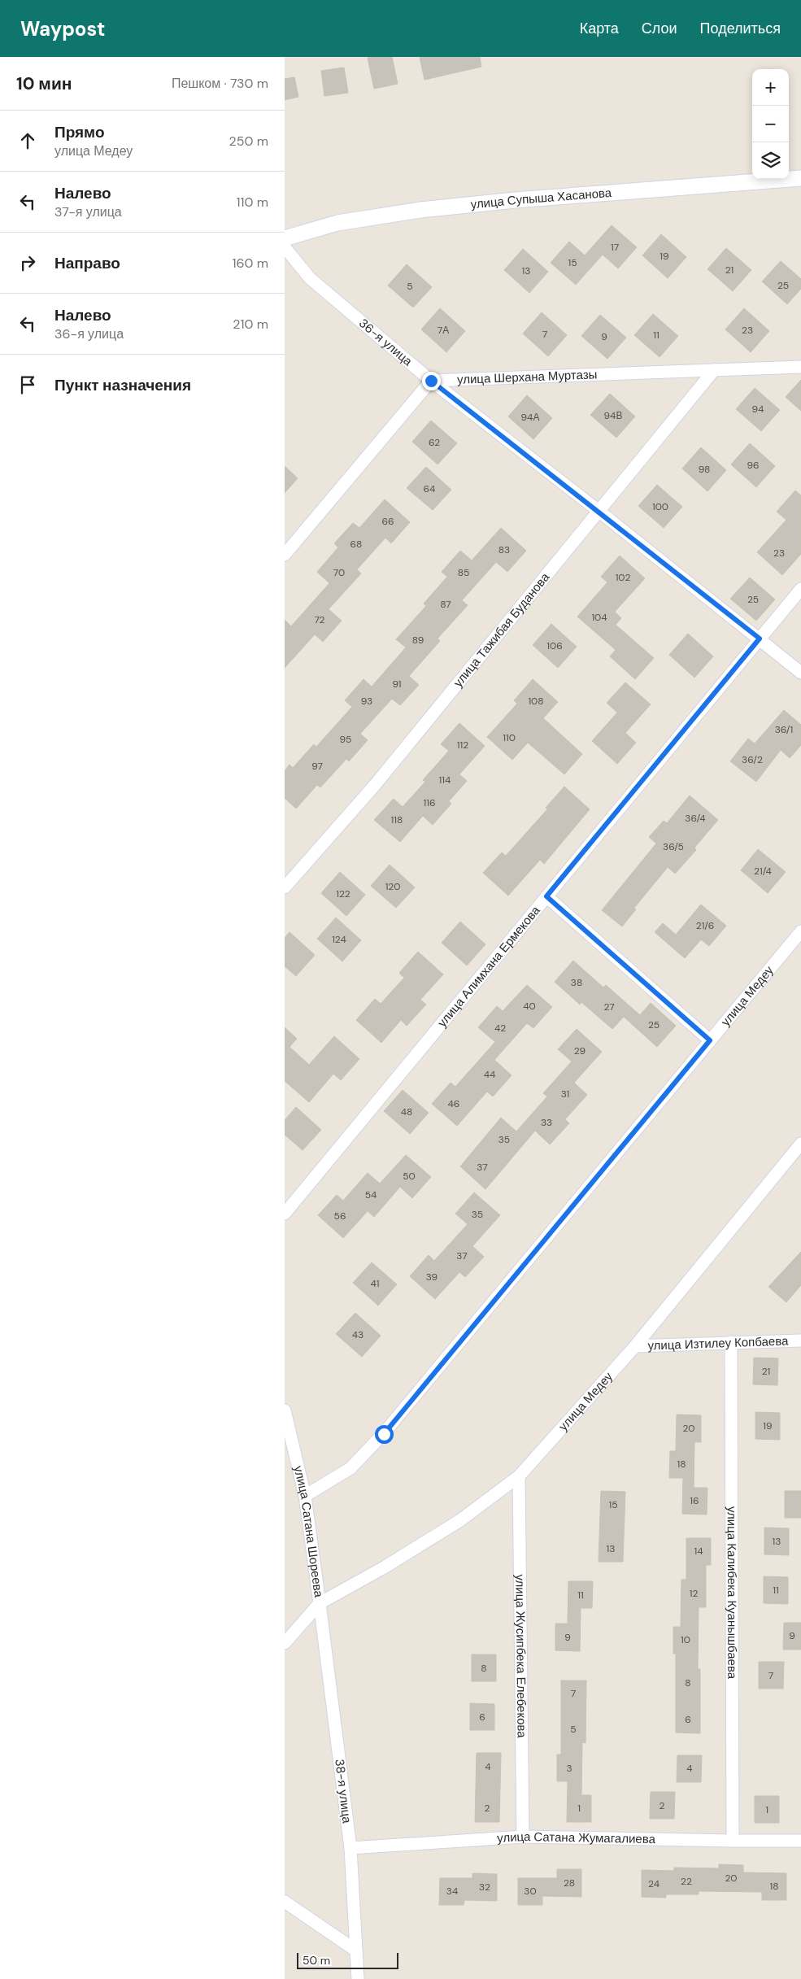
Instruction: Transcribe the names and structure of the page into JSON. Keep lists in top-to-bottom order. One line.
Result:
{"streets":{"street":["улица Супыша Хасанова","36-я улица","улица Шерхана Муртазы","улица Тажибая Буданова","улица Алимхана Ермекова","улица Медеу","улица Изтилеу Копбаева","улица Сатана Шореева","улица Калибека Куанышбаева","улица Жусипбека Елебекова","38-я улица","улица Сатана Жумагалиева"]},"crossings":[["36-я улица","улица Шерхана Муртазы"],["36-я улица","улица Тажибая Буданова"],["36-я улица","улица Алимхана Ермекова"],["улица Шерхана Муртазы","улица Тажибая Буданова"],["улица Медеу","улица Изтилеу Копбаева"],["улица Медеу","улица Сатана Шореева"],["улица Медеу","улица Жусипбека Елебекова"],["улица Медеу","38-я улица"],["улица Изтилеу Копбаева","улица Калибека Куанышбаева"],["улица Сатана Шореева","38-я улица"],["улица Калибека Куанышбаева","улица Сатана Жумагалиева"],["улица Жусипбека Елебекова","улица Сатана Жумагалиева"],["38-я улица","улица Сатана Жумагалиева"]],"house_numbers":["17","19","15","21","13","25","5","7А","23","7","11","9","94","94В","94А","62","96","98","64","100","66","68","83","23","70","85","102","25","87","104","72","89","106","91","93","108","36/1","110","95","112","36/2","97","114","116","36/4","118","36/5","21/4","120","122","21/6","124","38","40","27","25","42","29","44","31","46","48","33","35","37","50","54","35","56","37","39","41","43","21","19","20","18","16","15","13","13","14","11","12","11","9","9","10","8","7","8","7","6","6","5","4","3","4","2","2","1","1","20","22","28","24","18","32","34","30"],"scale_bar":"50 m","page":{"header":"Waypost","nav":["Карта","Слои","Поделиться"],"heading":["10 мин","Пешком · 730 m"],"map_buttons":["+","−"],"list":[["Прямо","улица Медеу","250 m"],["Налево","37-я улица","110 m"],["Направо","160 m"],["Налево","36-я улица","210 m"],"Пункт назначения"],"scale":"50 m"}}
